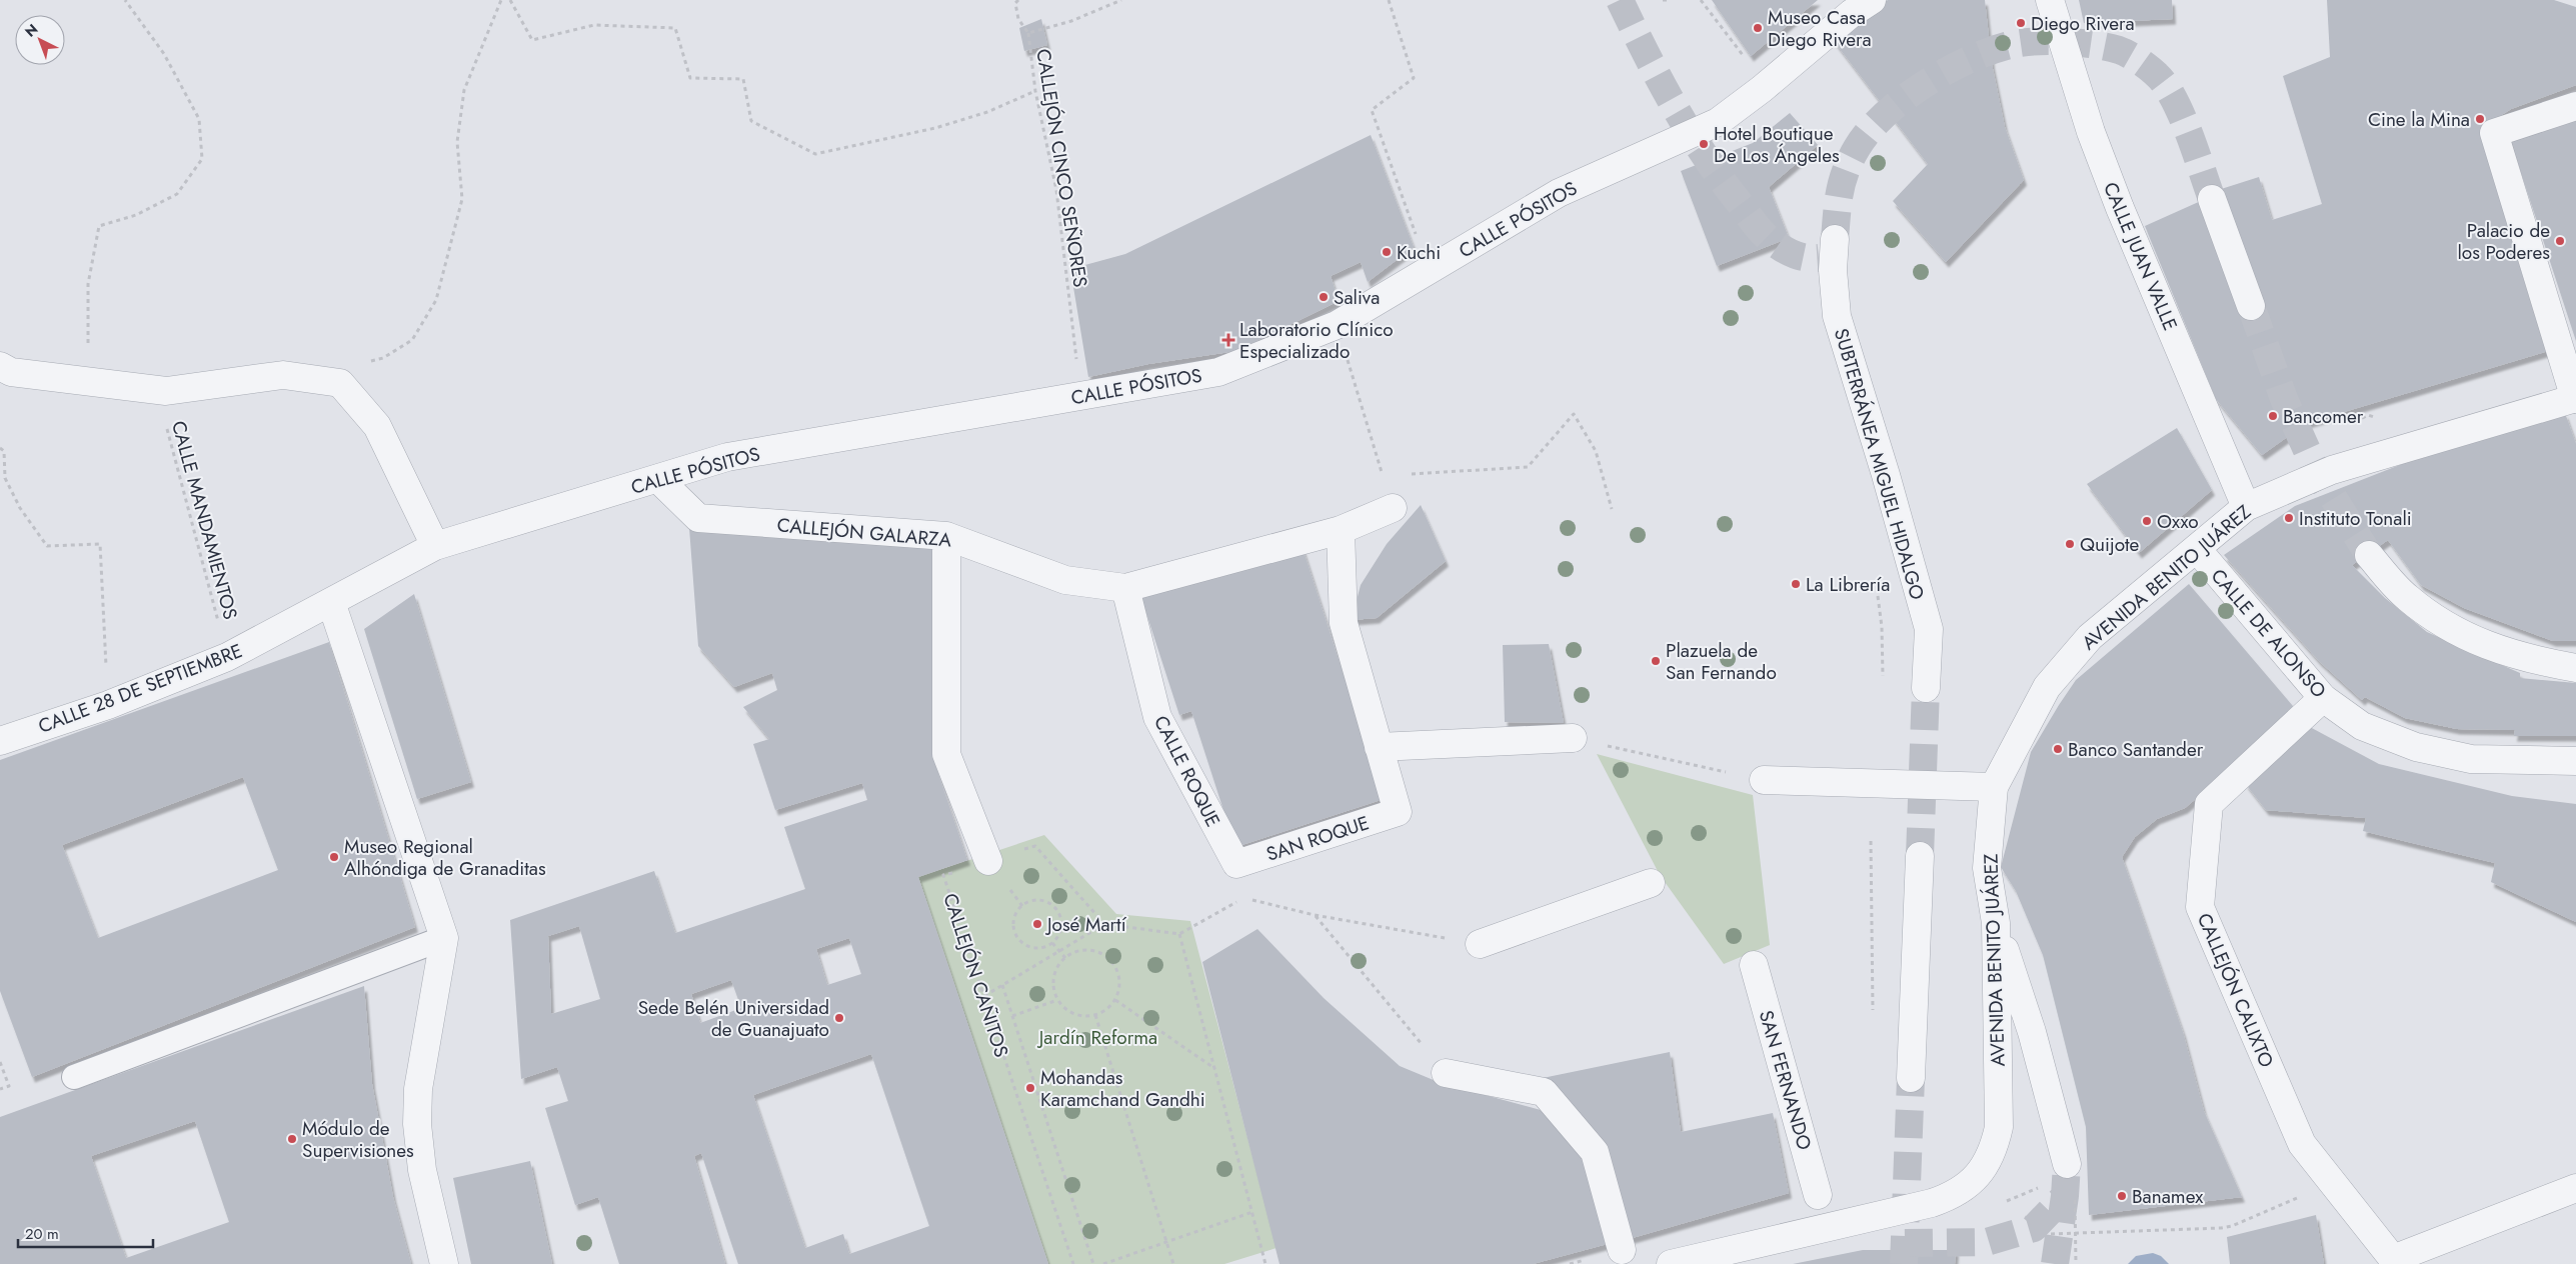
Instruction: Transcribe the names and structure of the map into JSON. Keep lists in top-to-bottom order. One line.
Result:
{"streets":{"street":["CALLE PÓSITOS","CALLE JUAN VALLE","SUBTERRÁNEA MIGUEL HIDALGO","CALLEJÓN GALARZA","AVENIDA BENITO JUÁREZ","CALLE DE ALONSO","CALLE 28 DE SEPTIEMBRE","CALLE ROQUE","SAN ROQUE","CALLEJÓN CALIXTO","SAN FERNANDO"],"path":["CALLEJÓN CINCO SEÑORES","CALLE MANDAMIENTOS","CALLEJÓN CAÑITOS"]},"crossings":[["CALLEJÓN CINCO SEÑORES","CALLE PÓSITOS"],["CALLE PÓSITOS","CALLEJÓN GALARZA"],["CALLE PÓSITOS","CALLE 28 DE SEPTIEMBRE"],["CALLE JUAN VALLE","AVENIDA BENITO JUÁREZ"],["CALLE MANDAMIENTOS","CALLE 28 DE SEPTIEMBRE"],["CALLEJÓN GALARZA","CALLE ROQUE"],["AVENIDA BENITO JUÁREZ","CALLE DE ALONSO"],["CALLE DE ALONSO","CALLEJÓN CALIXTO"],["CALLE ROQUE","SAN ROQUE"]],"parks":["Jardín Reforma"],"places":{"other":["Diego Rivera","Museo Casa Diego Rivera","Cine la Mina","Hotel Boutique De Los Ángeles","Palacio de los Poderes","Kuchi","Saliva","Bancomer","Instituto Tonali","Oxxo","Quijote","La Librería","Plazuela de San Fernando","Banco Santander","Museo Regional Alhóndiga de Granaditas","José Martí","Sede Belén Universidad de Guanajuato","Mohandas Karamchand Gandhi","Módulo de Supervisiones","Banamex"],"health":["Laboratorio Clínico Especializado"]},"scale_bar":"20 m","north":"top left"}
